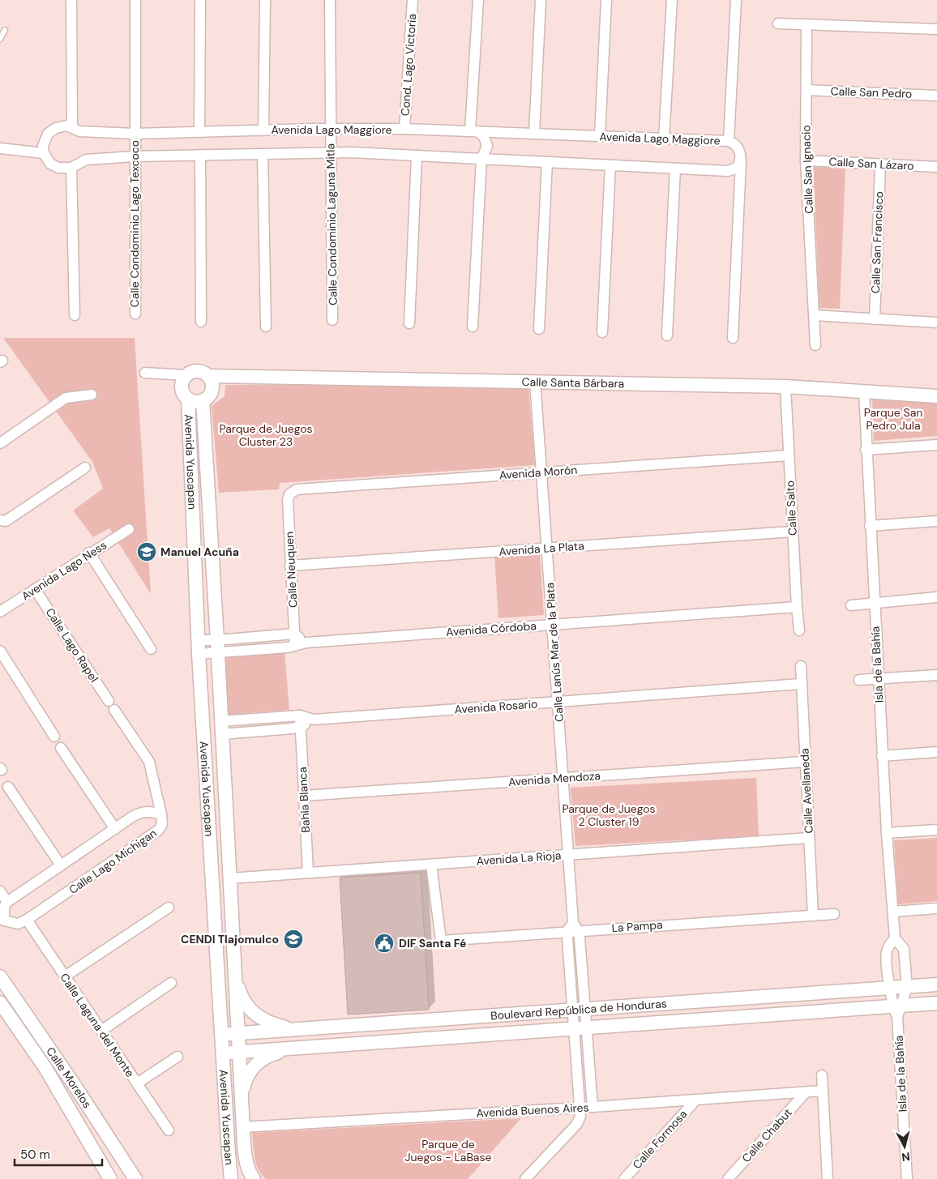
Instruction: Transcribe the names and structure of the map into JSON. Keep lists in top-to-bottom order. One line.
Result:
{"streets":{"street":["Cond. Lago Victoria","Calle San Pedro","Avenida Lago Maggiore","Calle San Lázaro","Calle San Ignacio","Calle Condominio Lago Texcoco","Calle Condominio Laguna Mitla","Calle San Francisco","Calle Santa Bárbara","Avenida Yuscapan","Avenida Morón","Calle Salto","Avenida La Plata","Calle Neuquen","Avenida Lago Ness","Avenida Córdoba","Calle Lago Rapel","Calle Lanús Mar de la Plata","Isla de la Bahía","Avenida Rosario","Avenida Mendoza","Calle Avellaneda","Bahía Blanca","Avenida La Rioja","Calle Lago Michigan","La Pampa","Boulevard República de Honduras","Calle Laguna del Monte","Calle Morelos","Avenida Buenos Aires","Calle Chabut","Calle Formosa"]},"crossings":[["Cond. Lago Victoria","Avenida Lago Maggiore"],["Calle San Pedro","Calle San Ignacio"],["Avenida Lago Maggiore","Calle Condominio Lago Texcoco"],["Avenida Lago Maggiore","Calle Condominio Laguna Mitla"],["Calle San Lázaro","Calle San Ignacio"],["Calle San Lázaro","Calle San Francisco"],["Calle Santa Bárbara","Avenida Yuscapan"],["Calle Santa Bárbara","Calle Salto"],["Calle Santa Bárbara","Calle Lanús Mar de la Plata"],["Calle Santa Bárbara","Isla de la Bahía"],["Avenida Yuscapan","Avenida Córdoba"],["Avenida Yuscapan","Avenida Rosario"],["Avenida Yuscapan","Avenida La Rioja"],["Avenida Yuscapan","Boulevard República de Honduras"],["Avenida Yuscapan","Avenida Buenos Aires"],["Avenida Morón","Calle Salto"],["Avenida Morón","Calle Neuquen"],["Avenida Morón","Calle Lanús Mar de la Plata"],["Calle Salto","Avenida La Plata"],["Calle Salto","Avenida Córdoba"],["Avenida La Plata","Calle Neuquen"],["Avenida La Plata","Calle Lanús Mar de la Plata"],["Calle Neuquen","Avenida Córdoba"],["Avenida Lago Ness","Calle Lago Rapel"],["Avenida Córdoba","Calle Lanús Mar de la Plata"],["Calle Lanús Mar de la Plata","Avenida Rosario"],["Calle Lanús Mar de la Plata","Avenida Mendoza"],["Calle Lanús Mar de la Plata","Avenida La Rioja"],["Calle Lanús Mar de la Plata","La Pampa"],["Calle Lanús Mar de la Plata","Boulevard República de Honduras"],["Calle Lanús Mar de la Plata","Avenida Buenos Aires"],["Isla de la Bahía","Boulevard República de Honduras"],["Avenida Rosario","Calle Avellaneda"],["Avenida Rosario","Bahía Blanca"],["Avenida Mendoza","Calle Avellaneda"],["Avenida Mendoza","Bahía Blanca"],["Calle Avellaneda","Avenida La Rioja"],["Calle Avellaneda","La Pampa"],["Bahía Blanca","Avenida La Rioja"],["Avenida La Rioja","La Pampa"],["Calle Lago Michigan","Calle Laguna del Monte"],["Avenida Buenos Aires","Calle Chabut"],["Avenida Buenos Aires","Calle Formosa"]],"parks":["Parque San Pedro Jula","Parque de Juegos Cluster 23","Parque de Juegos 2 Cluster 19","Parque de Juegos - LaBase"],"places":{"school or university":["Manuel Acuña","CENDI Tlajomulco"],"public building":["DIF Santa Fé"]},"scale_bar":"50 m","north":"bottom"}
